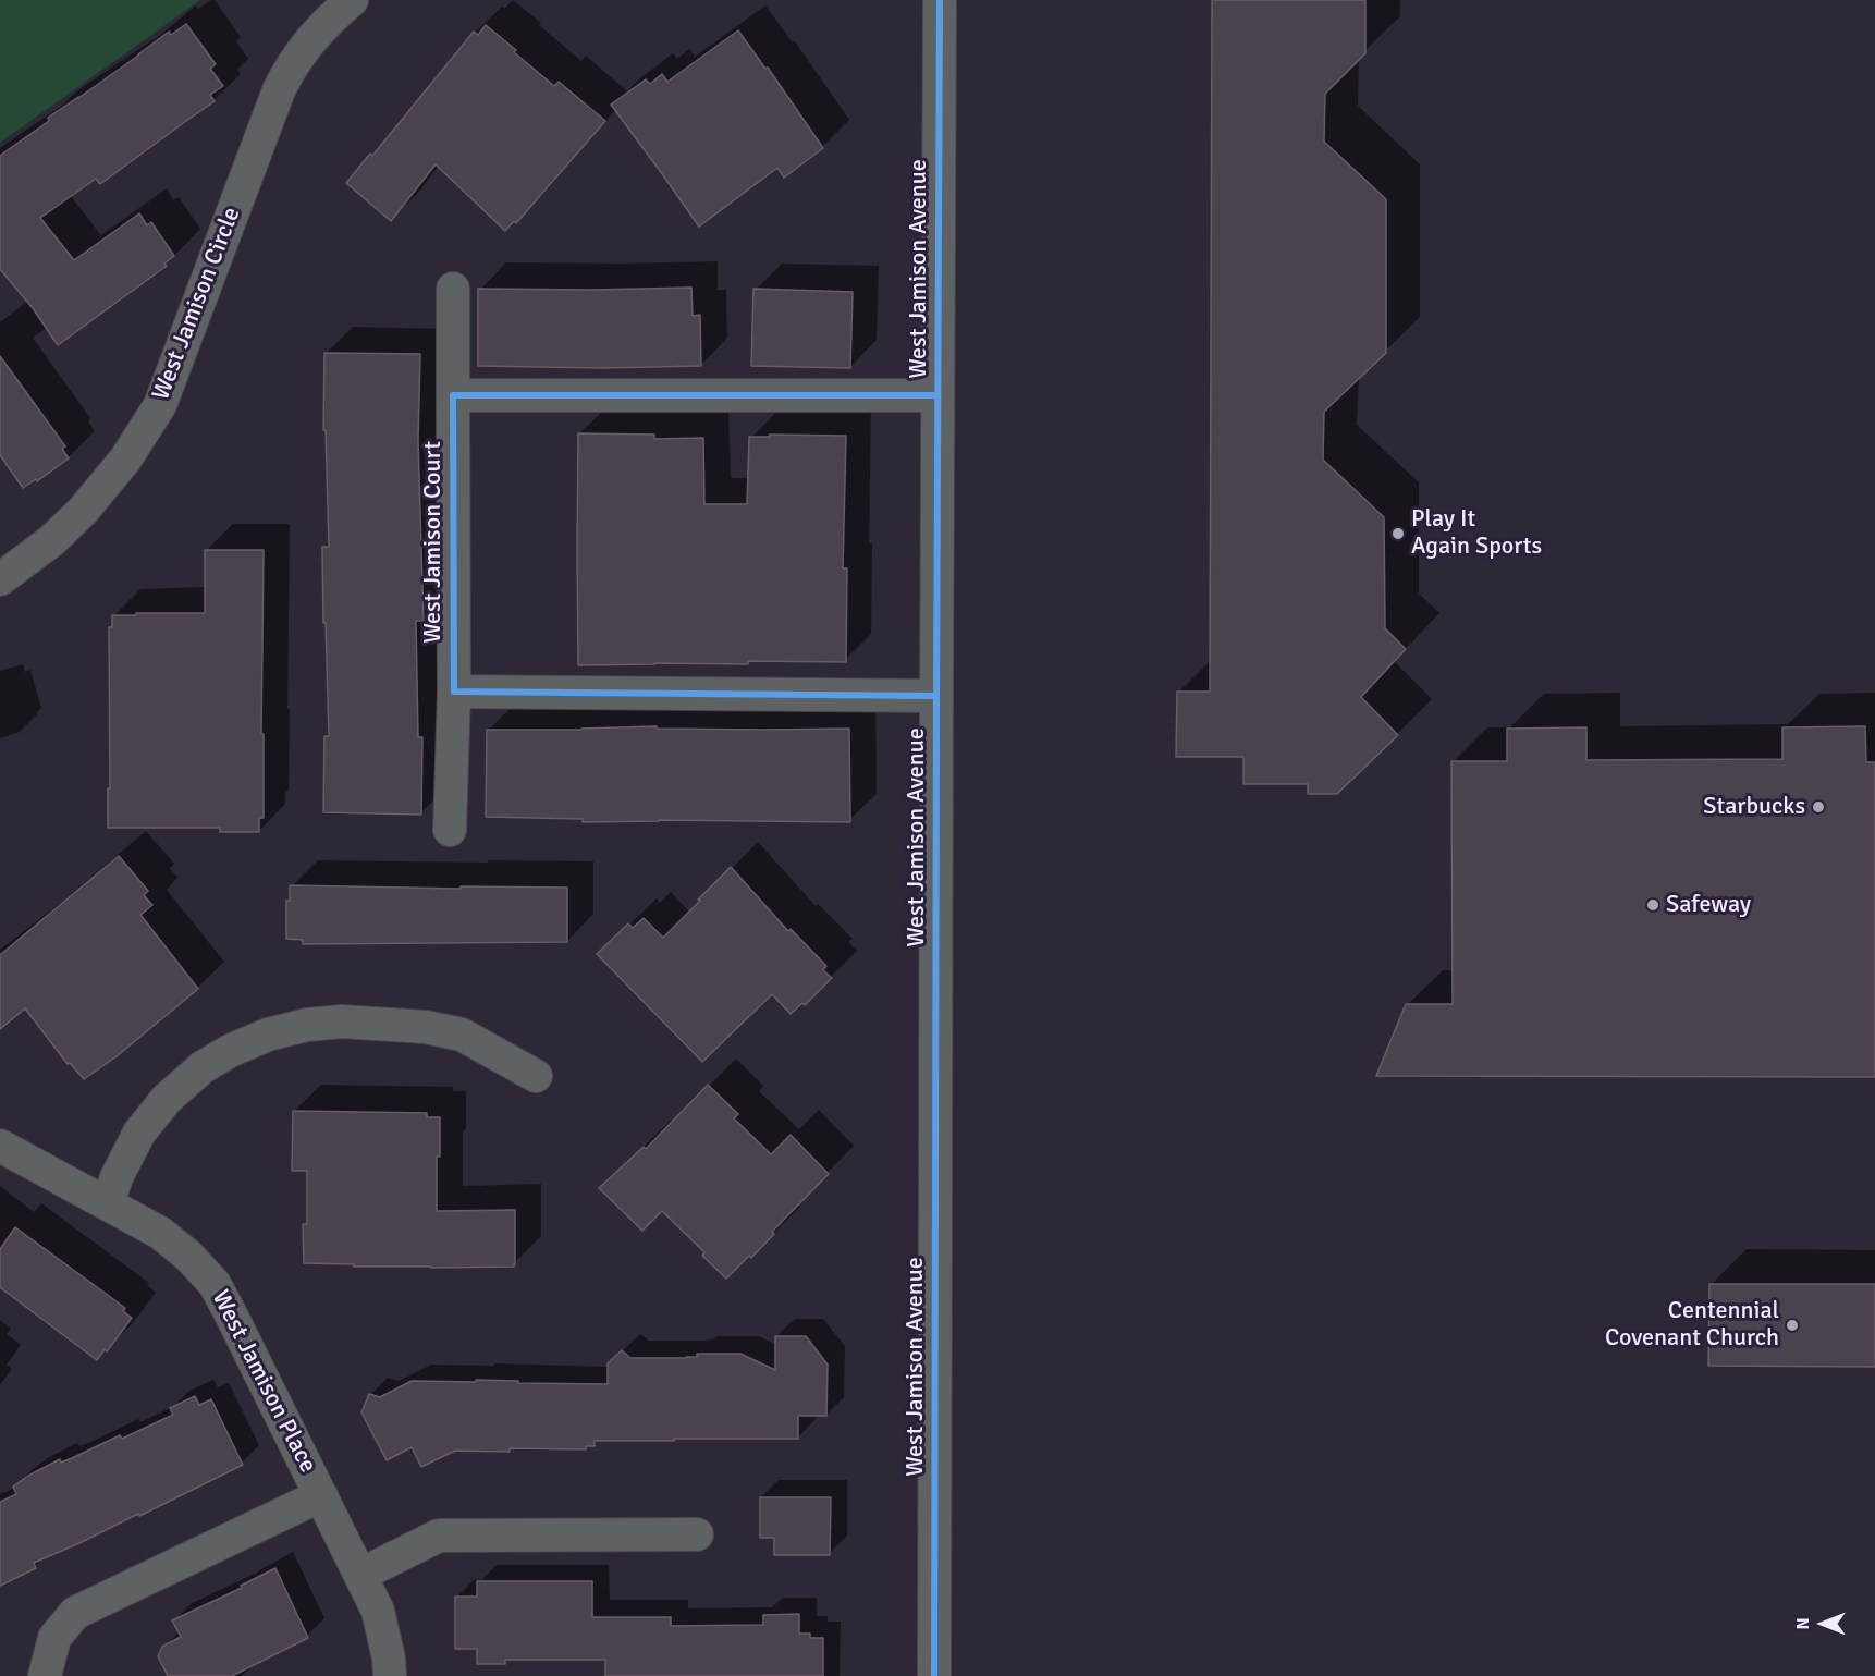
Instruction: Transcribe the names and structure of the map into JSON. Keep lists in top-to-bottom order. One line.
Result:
{"streets":{"street":["West Jamison Avenue","West Jamison Circle","West Jamison Court","West Jamison Place"]},"places":["Play It Again Sports","Starbucks","Safeway","Centennial Covenant Church"],"north":"left"}
